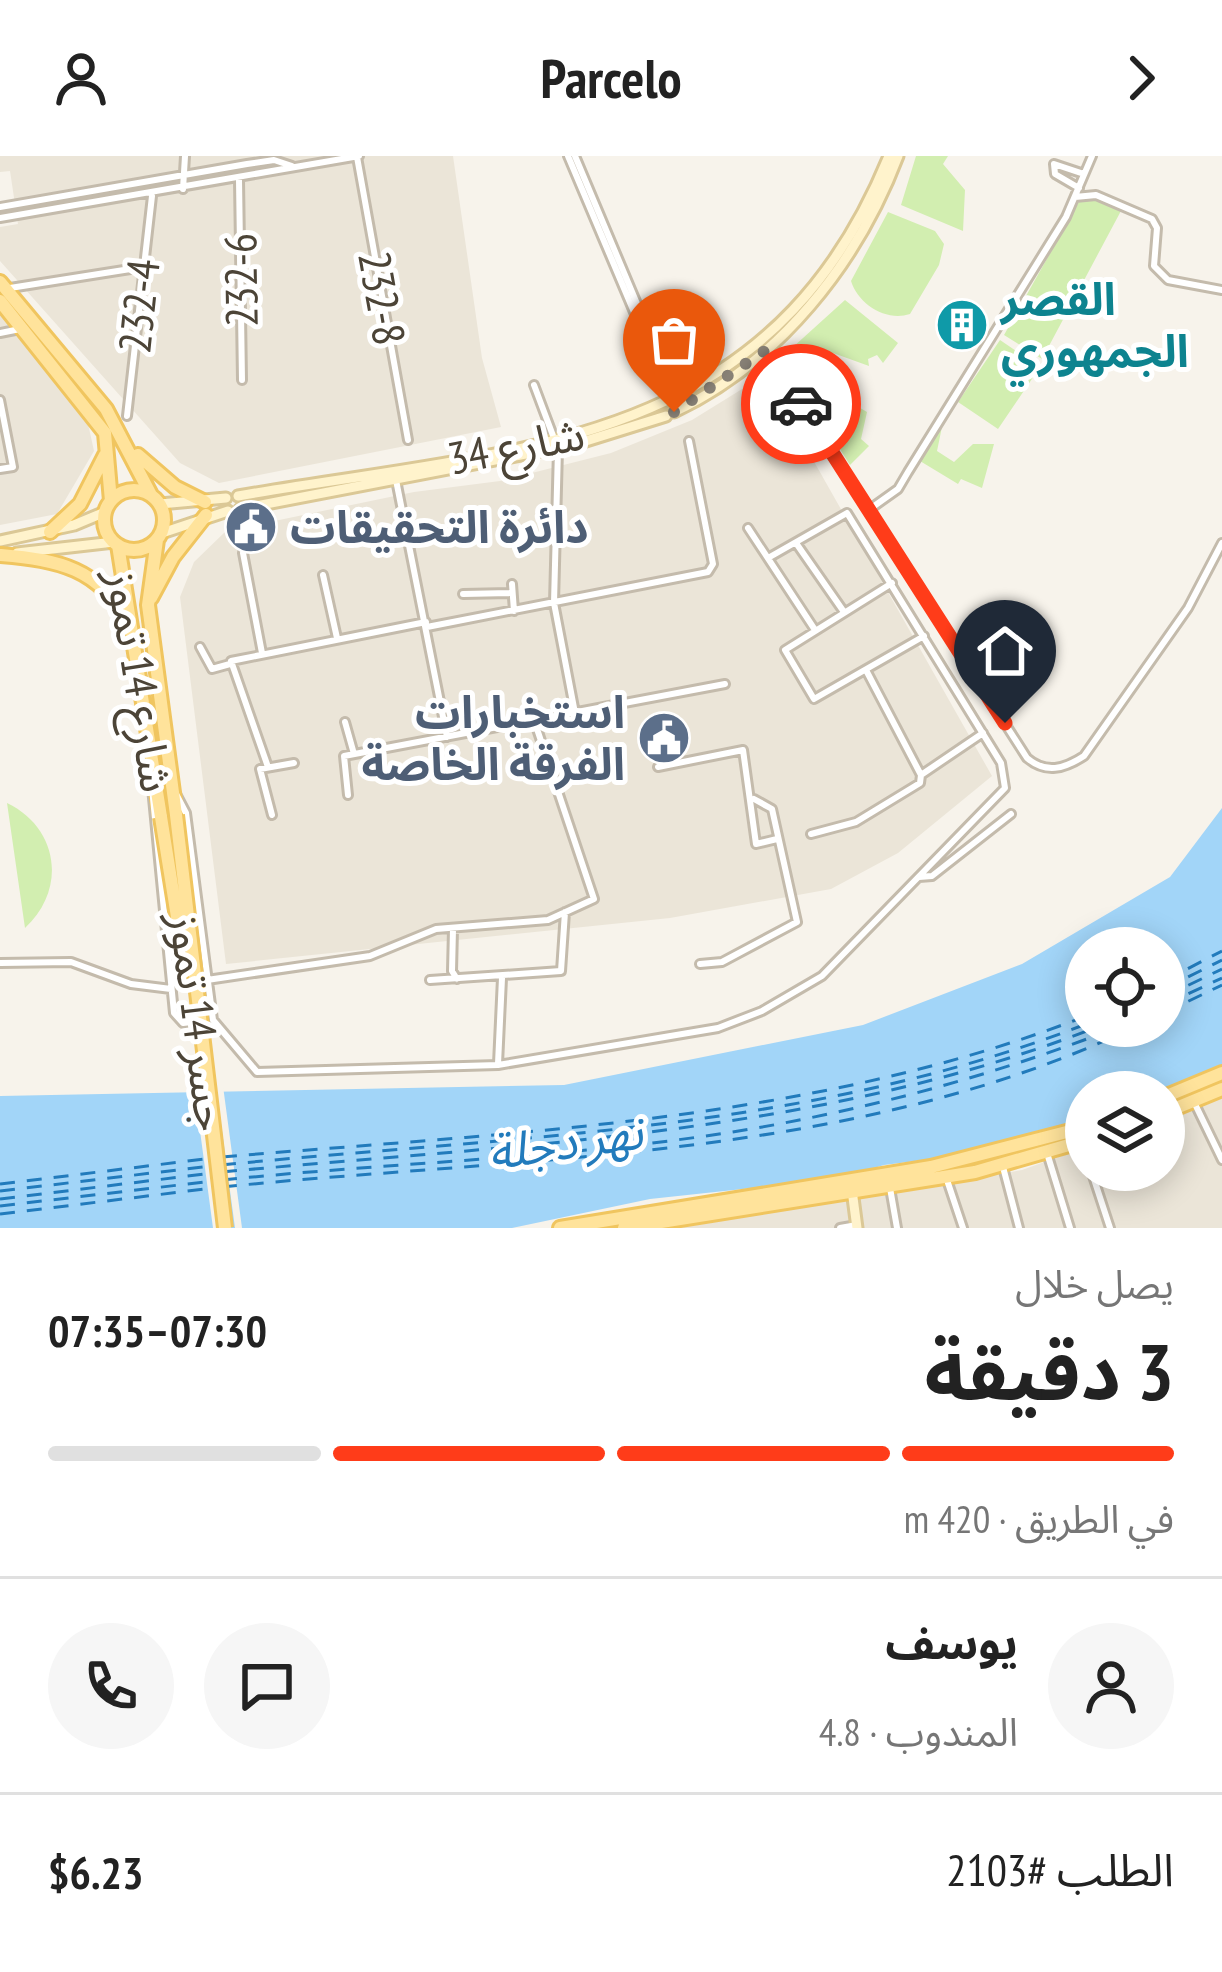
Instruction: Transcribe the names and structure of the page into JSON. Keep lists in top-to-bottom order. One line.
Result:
{"streets":{"main road":["شارع 34","شارع 14 تموز","جسر 14 تموز"],"street":["232-6","232-8","232-4"]},"crossings":[["شارع 34","شارع 14 تموز"],["شارع 14 تموز","جسر 14 تموز"]],"water":["نهر دجلة"],"places":{"building":["القصر الجمهوري"],"public building":["دائرة التحقيقات","استخبارات الفرقة الخاصة"]},"page":{"header":"Parcelo","heading":["3 دقيقة","يصل خلال","07:30–07:35"],"panel":["يوسف","المندوب · 4.8","الطلب #2103","$6.23"],"bar":"في الطريق · 420 m"}}
